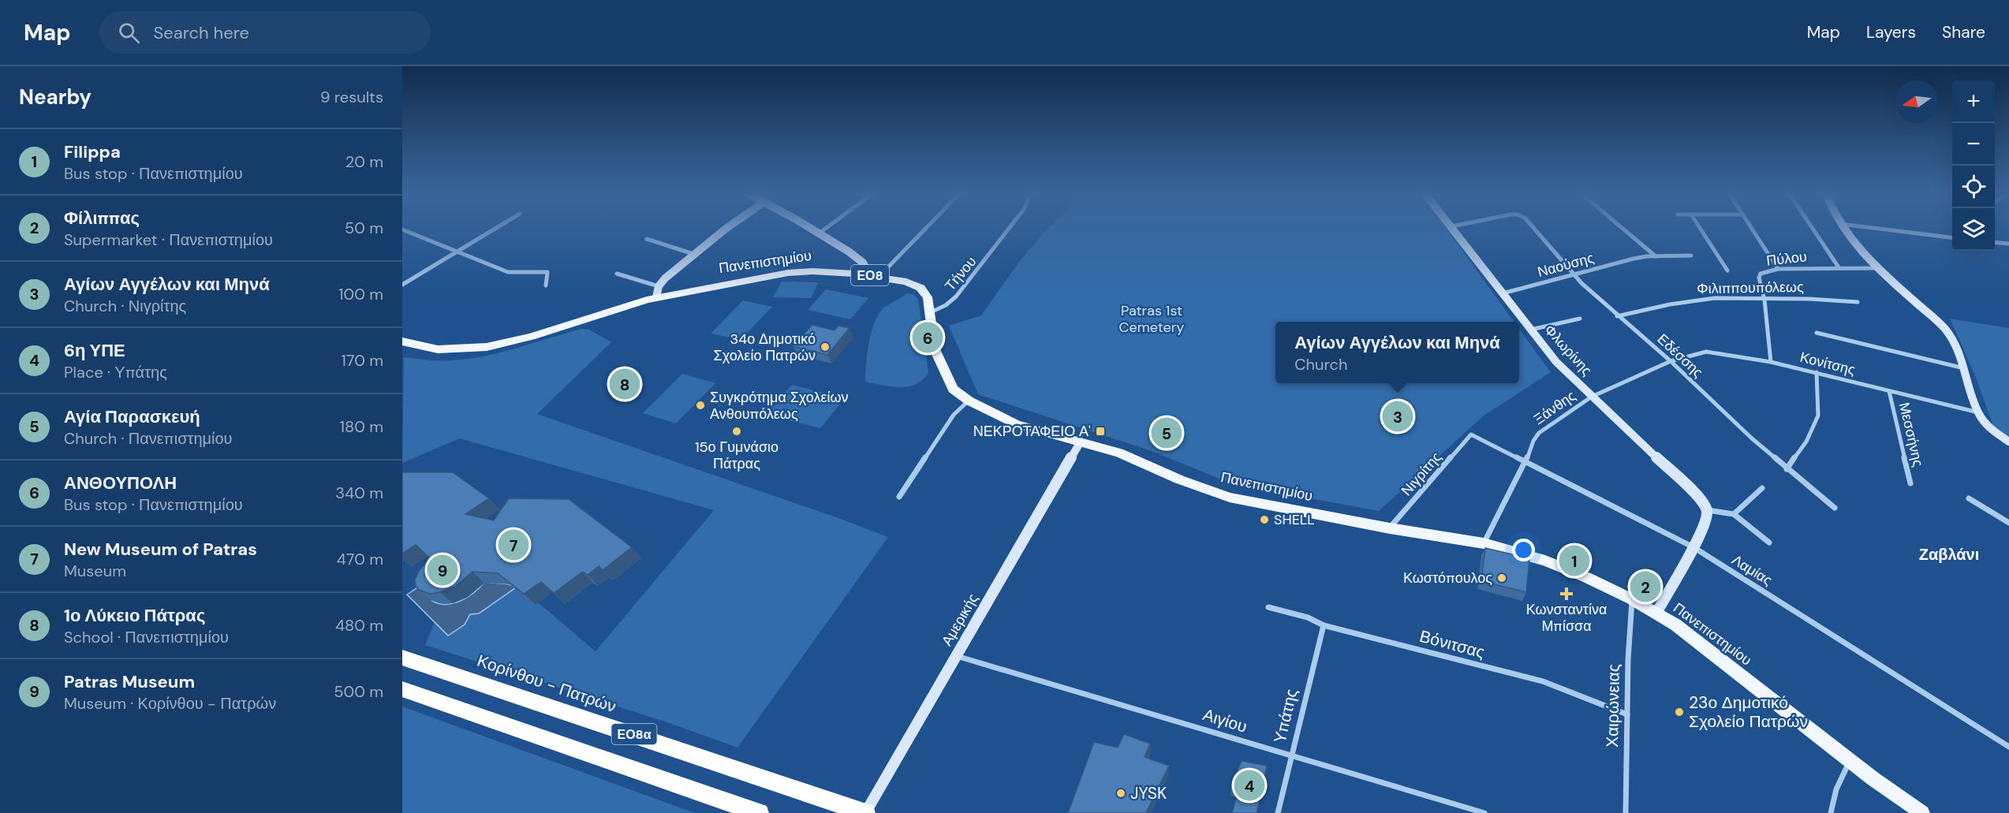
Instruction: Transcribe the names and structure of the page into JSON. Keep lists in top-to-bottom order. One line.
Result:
{"streets":{"highway":["Κορίνθου - Πατρών","ΕΟ8α"],"main road":["Πανεπιστημίου","ΕΟ8"],"street":["Πύλου","Ναούσης","Τήνου","Φιλιππουπόλεως","Φλωρίνης","Εδέσσης","Κονίτσης","Ξάνθης","Μεσσήνης","Νιγρίτης","Λαμίας","Αμερικής","Βόνιτσας","Χαιρώνειας","Υπάτης","Αιγίου"]},"crossings":[["Πύλου","Φιλιππουπόλεως"],["Πύλου","Κονίτσης"],["Πανεπιστημίου","Τήνου"],["Πανεπιστημίου","Ξάνθης"],["Πανεπιστημίου","Νιγρίτης"],["Πανεπιστημίου","Αμερικής"],["Πανεπιστημίου","Χαιρώνειας"],["Ναούσης","Φλωρίνης"],["Ναούσης","Εδέσσης"],["Φιλιππουπόλεως","Εδέσσης"],["Φλωρίνης","Ξάνθης"],["Εδέσσης","Κονίτσης"],["Εδέσσης","Ξάνθης"],["Κονίτσης","Ξάνθης"],["Κονίτσης","Μεσσήνης"],["Ξάνθης","Λαμίας"],["Νιγρίτης","Λαμίας"],["Αμερικής","Κορίνθου - Πατρών"],["Αμερικής","Αιγίου"],["Βόνιτσας","Χαιρώνειας"],["Βόνιτσας","Υπάτης"],["Υπάτης","Αιγίου"]],"districts":["Ζαβλάνι"],"parks":["Patras 1st Cemetery"],"places":{"other":["34ο Δημοτικό Σχολείο Πατρών","Συγκρότημα Σχολείων Ανθουπόλεως","15ο Γυμνάσιο Πάτρας","SHELL","Κωστόπουλος","23ο Δημοτικό Σχολείο Πατρών","JYSK"],"transit":["ΝΕΚΡΟΤΑΦΕΙΟ Α'"],"health":["Κωνσταντίνα Μπίσσα"]},"north":"left","page":{"header":"Map","search":"Search here","nav":["Map","Layers","Share"],"heading":["Nearby","9 results"],"map_buttons":["+","−"],"list":[{"mark":"1","name":"Filippa","note":"Bus stop · Πανεπιστημίου","value":"20 m"},{"mark":"2","name":"Φίλιππας","note":"Supermarket · Πανεπιστημίου","value":"50 m"},{"mark":"3","name":"Αγίων Αγγέλων και Μηνά","note":"Church · Νιγρίτης","value":"100 m"},{"mark":"4","name":"6η ΥΠΕ","note":"Place · Υπάτης","value":"170 m"},{"mark":"5","name":"Αγία Παρασκευή","note":"Church · Πανεπιστημίου","value":"180 m"},{"mark":"6","name":"ΑΝΘΟΥΠΟΛΗ","note":"Bus stop · Πανεπιστημίου","value":"340 m"},{"mark":"7","name":"New Museum of Patras","note":"Museum","value":"470 m"},{"mark":"8","name":"1ο Λύκειο Πάτρας","note":"School · Πανεπιστημίου","value":"480 m"},{"mark":"9","name":"Patras Museum","note":"Museum · Κορίνθου - Πατρών","value":"500 m"}],"pins":["6","8","3","5","7","1","9","2","4"],"popup":["Αγίων Αγγέλων και Μηνά","Church"]}}
